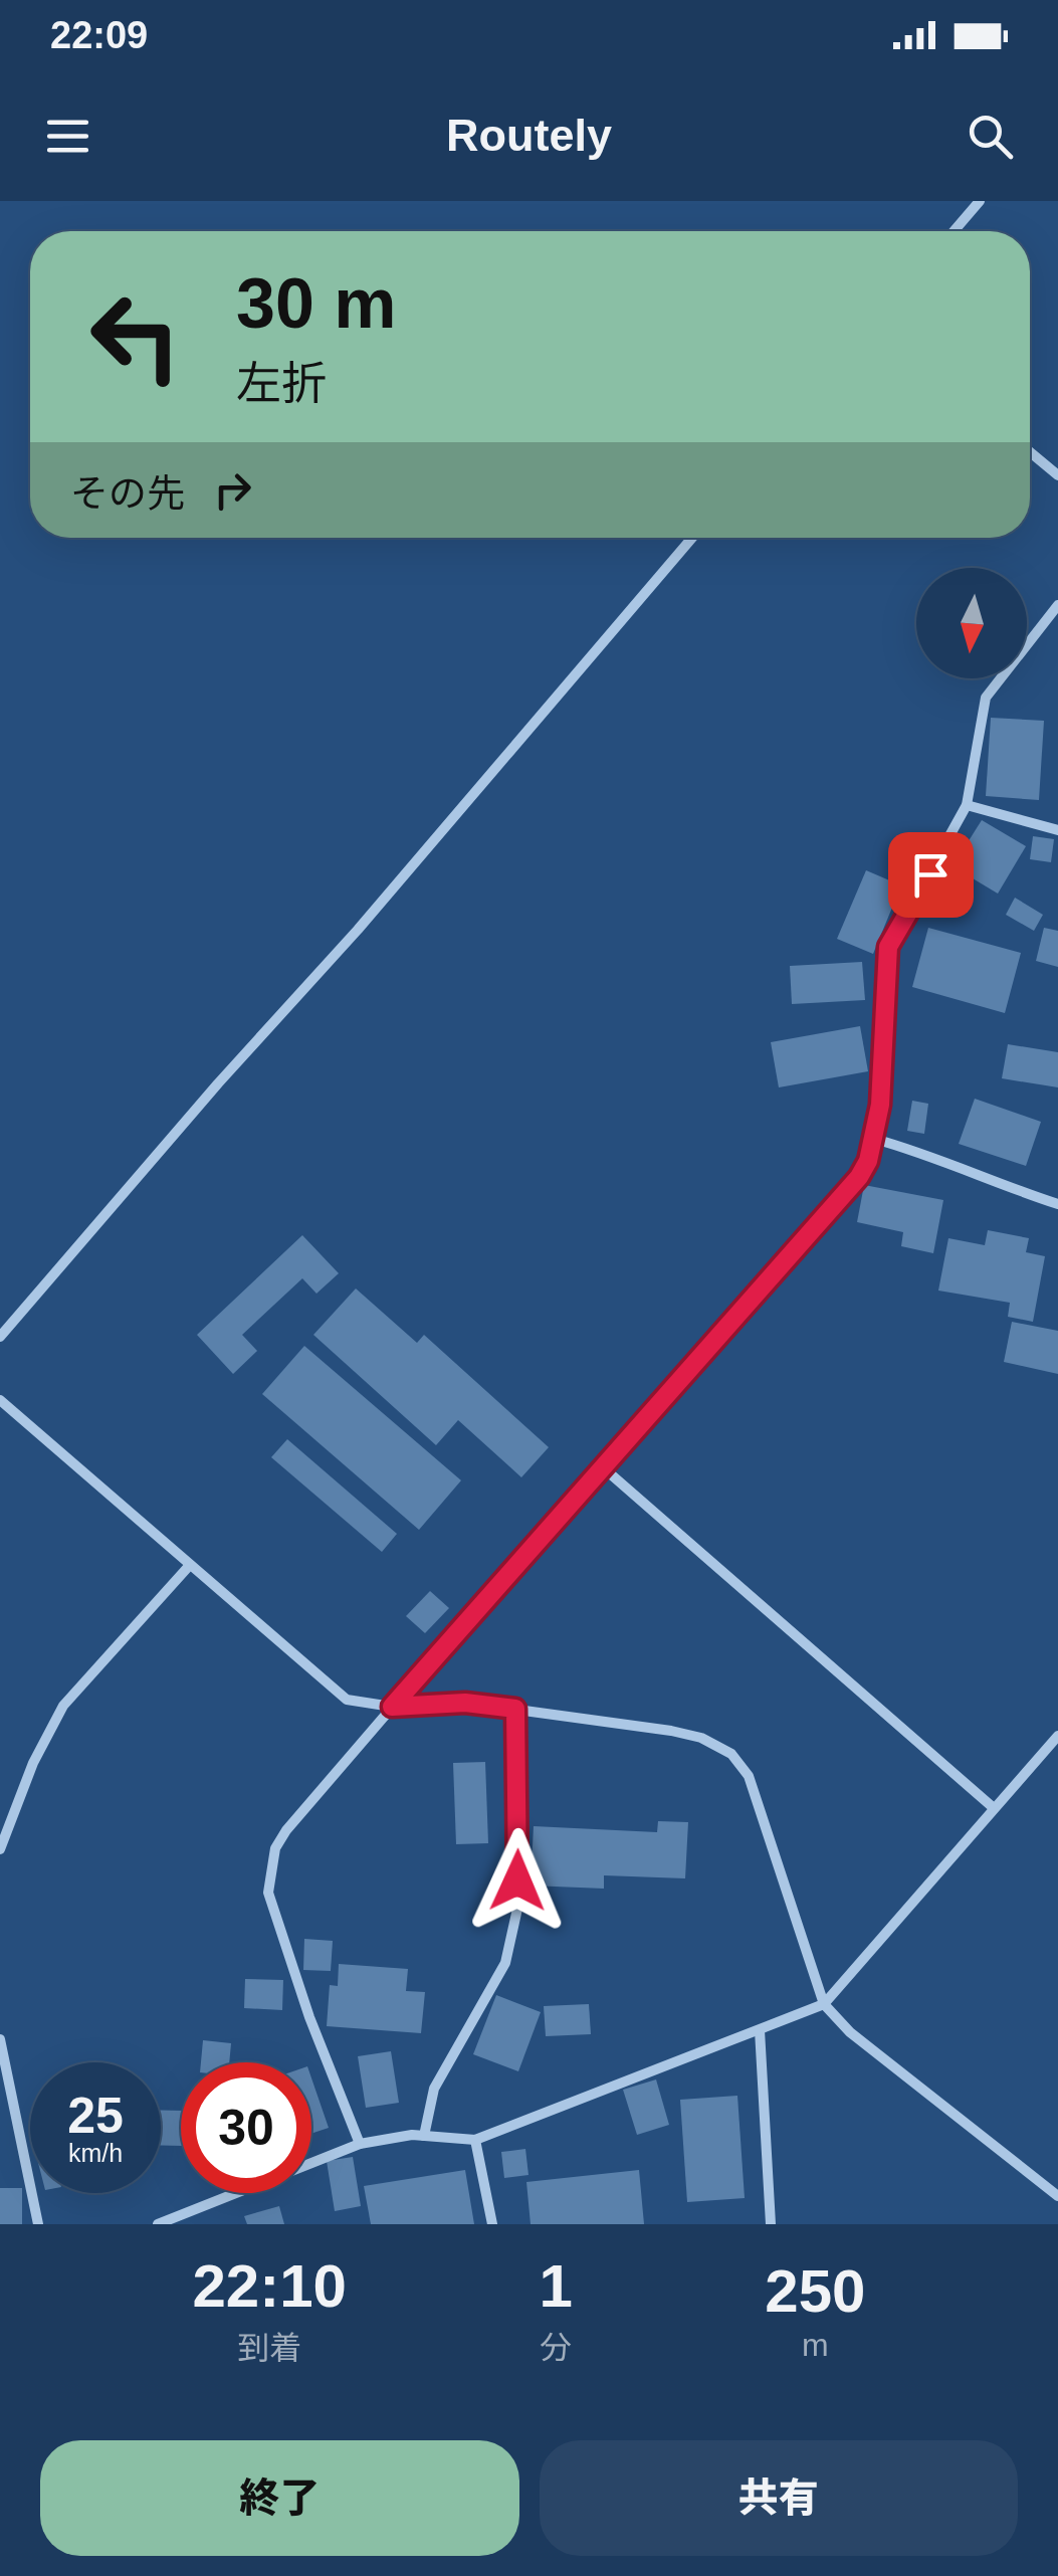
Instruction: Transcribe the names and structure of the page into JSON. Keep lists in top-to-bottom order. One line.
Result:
{"north":"bottom","page":{"status":"22:09","header":"Routely","turn":["30 m","左折"],"then":"その先","speed":"25 km/h","limit":"30","eta":["22:10","到着","1","分","250","m"],"buttons":["終了","共有"]}}
